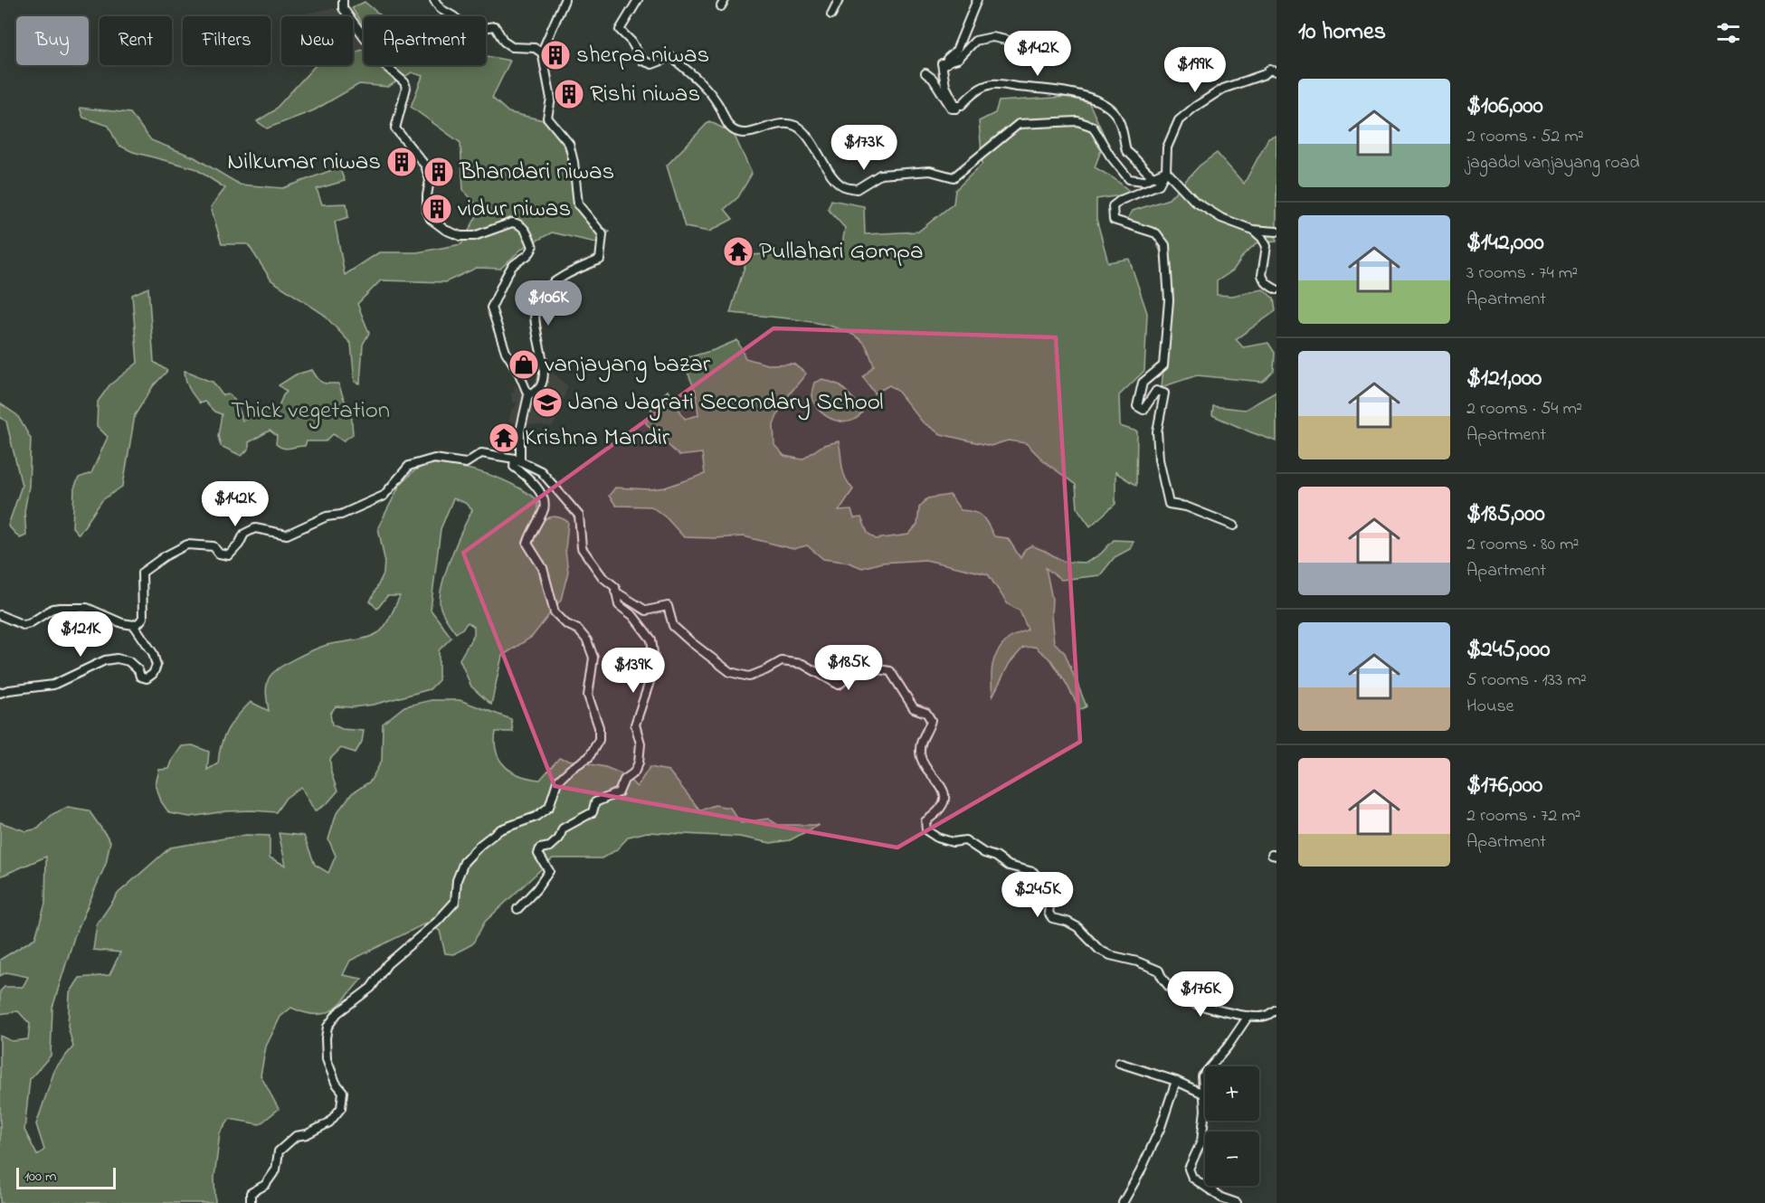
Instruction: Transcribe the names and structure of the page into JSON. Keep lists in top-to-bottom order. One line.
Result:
{"parks":["Thick vegetation"],"places":{"building":["sherpa niwas","Rishi niwas","Nilkumar niwas","Bhandari niwas","vidur niwas"],"temple":["Pullahari Gompa","Krishna Mandir"],"shop":["vanjayang bazar"],"school or university":["Jana Jagrati Secondary School"]},"scale_bar":"100 m","page":{"heading":"10 homes","chip":["Buy","Rent","Filters","New","Apartment"],"price":["$142K","$199K","$173K","$106K","$142K","$121K","$185K","$139K","$245K","$176K"],"list":[{"name":"$106,000","note":"2 rooms · 52 m² · jagadol vanjayang road"},{"name":"$142,000","note":"3 rooms · 74 m² · Apartment"},{"name":"$121,000","note":"2 rooms · 54 m² · Apartment"},{"name":"$185,000","note":"2 rooms · 80 m² · Apartment"},{"name":"$245,000","note":"5 rooms · 133 m² · House"},{"name":"$176,000","note":"2 rooms · 72 m² · Apartment"}],"map_buttons":["+","−"],"scale":"100 m"}}
